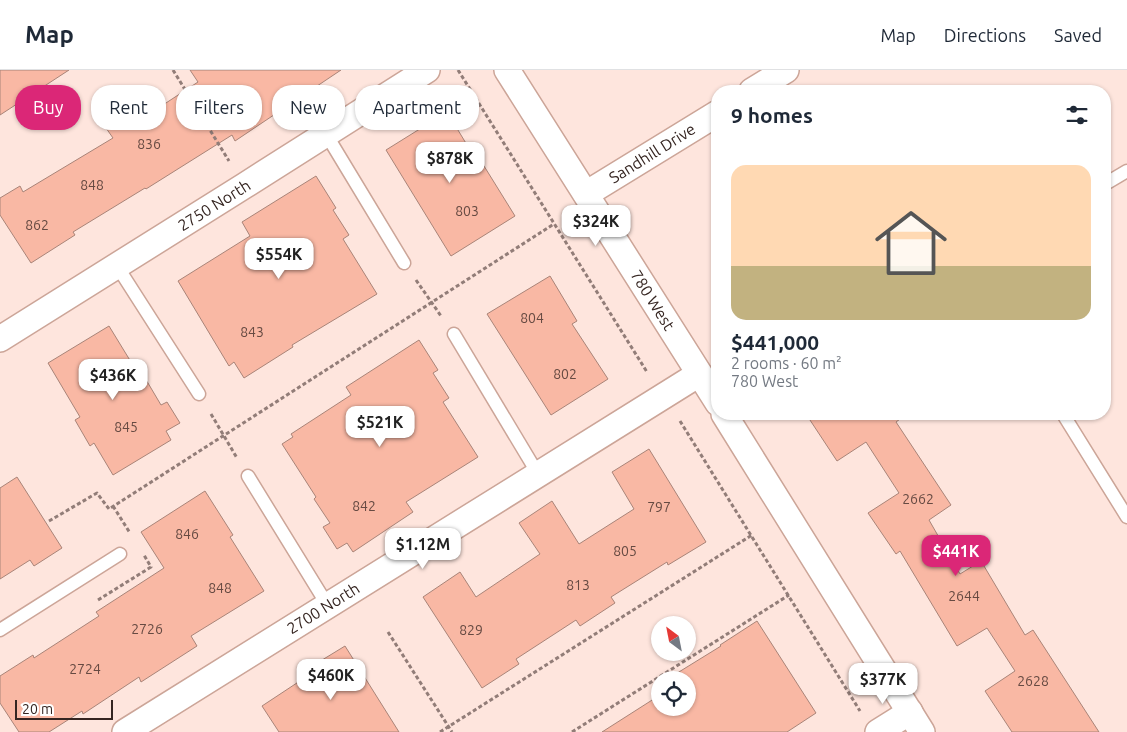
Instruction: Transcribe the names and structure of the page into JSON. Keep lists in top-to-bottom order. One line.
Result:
{"streets":{"street":["Sandhill Drive","2750 North","780 West","2700 North"]},"crossings":[["Sandhill Drive","780 West"],["780 West","2700 North"]],"house_numbers":["836","848","803","862","804","843","802","845","2662","842","797","846","805","813","848","2644","2726","829","2724","2628"],"scale_bar":"20 m","north":"top left","page":{"header":"Map","nav":["Map","Directions","Saved"],"chip":["Buy","Rent","Filters","New","Apartment"],"heading":"9 homes","price":["$878K","$324K","$554K","$436K","$521K","$1.12M","$441K","$460K","$377K"],"list":[{"name":"$441,000","note":"2 rooms · 60 m² · 780 West"}],"scale":"20 m"}}
